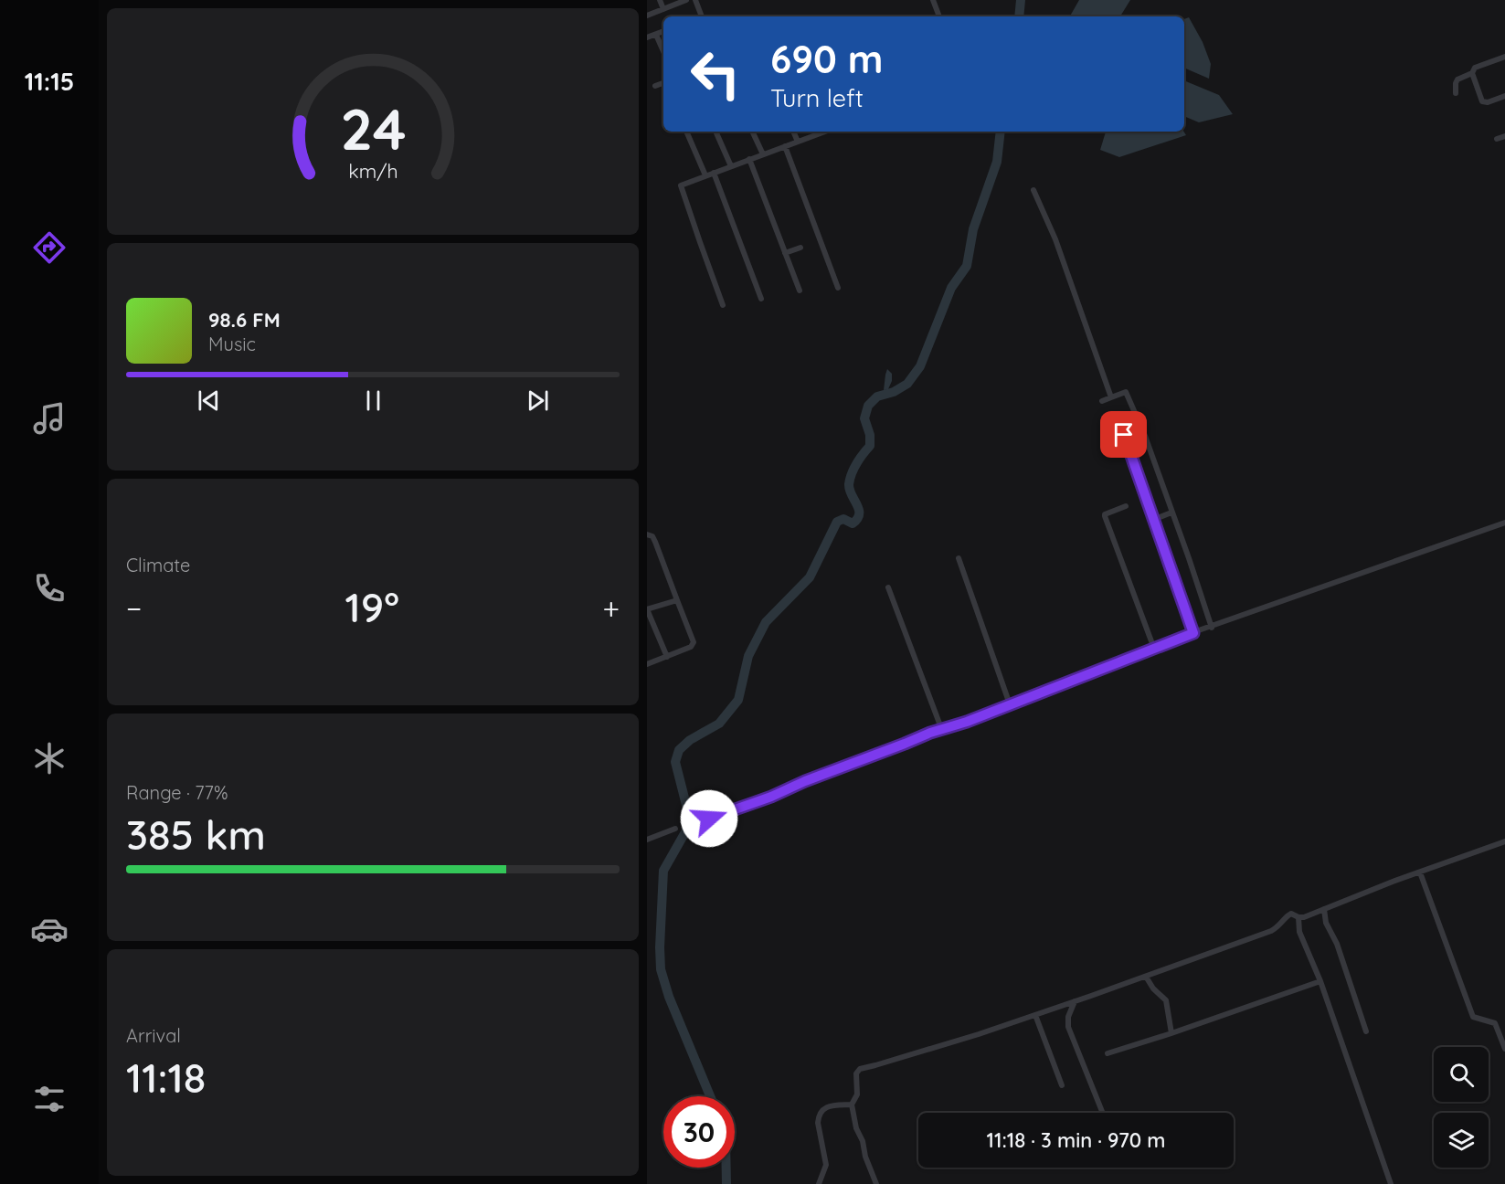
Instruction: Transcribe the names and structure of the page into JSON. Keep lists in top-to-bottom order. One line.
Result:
{"page":{"tabs":"11:15","turn":["690 m","Turn left"],"song":["98.6 FM","Music"],"tile":["Climate",["Range · 77%","385 km"],["Arrival","11:18"]],"heat":["−","19°","+"],"limit":"30","trip":"11:18 · 3 min · 970 m","gauge":["24","km/h"]}}
